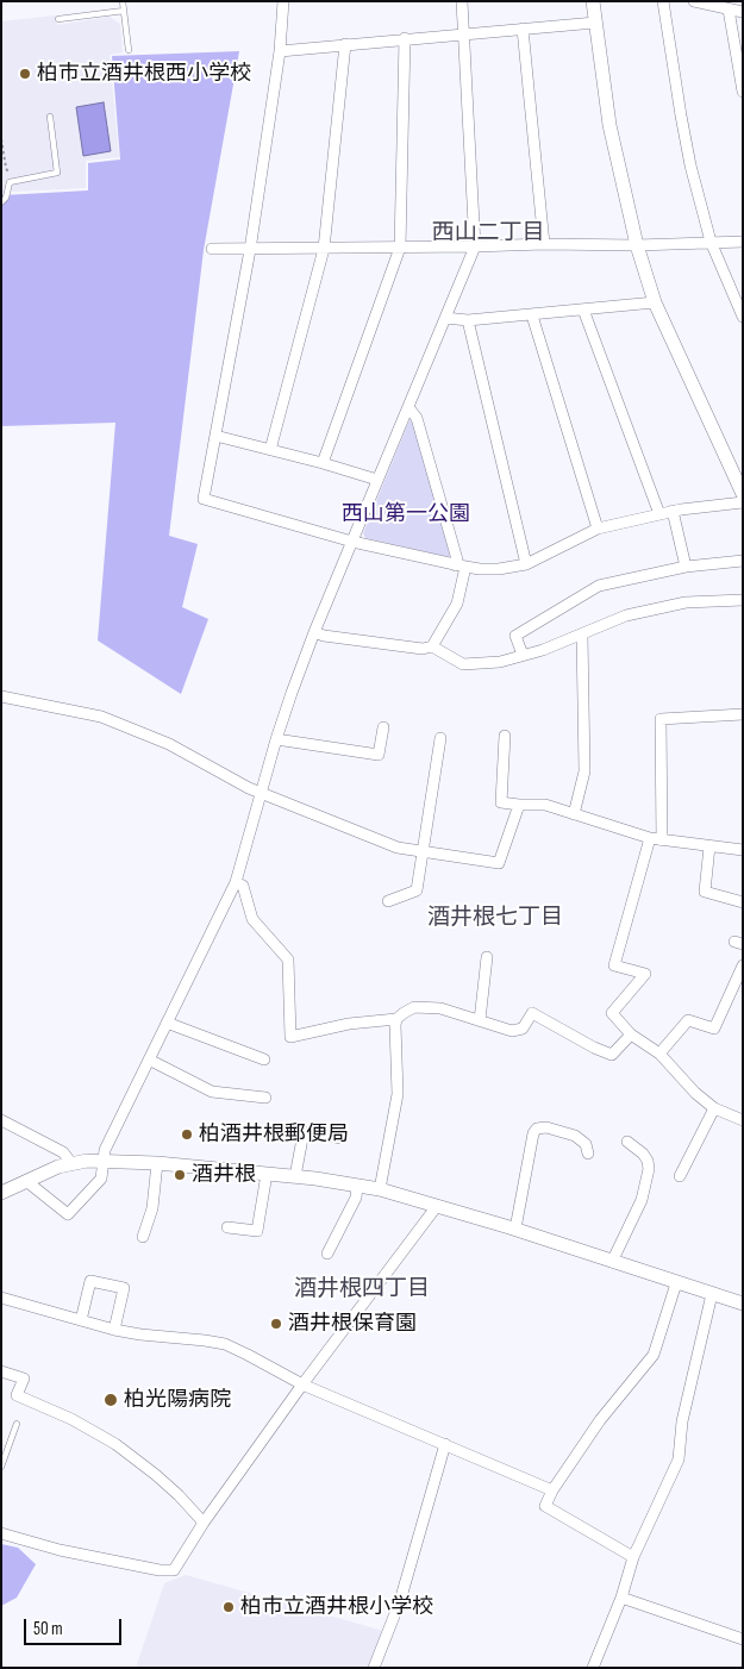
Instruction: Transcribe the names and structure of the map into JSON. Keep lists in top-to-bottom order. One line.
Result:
{"districts":["西山二丁目","酒井根七丁目","酒井根四丁目"],"parks":["西山第一公園"],"places":["柏市立酒井根西小学校","柏酒井根郵便局","酒井根","酒井根保育園","柏光陽病院","柏市立酒井根小学校"],"scale_bar":"50 m"}
